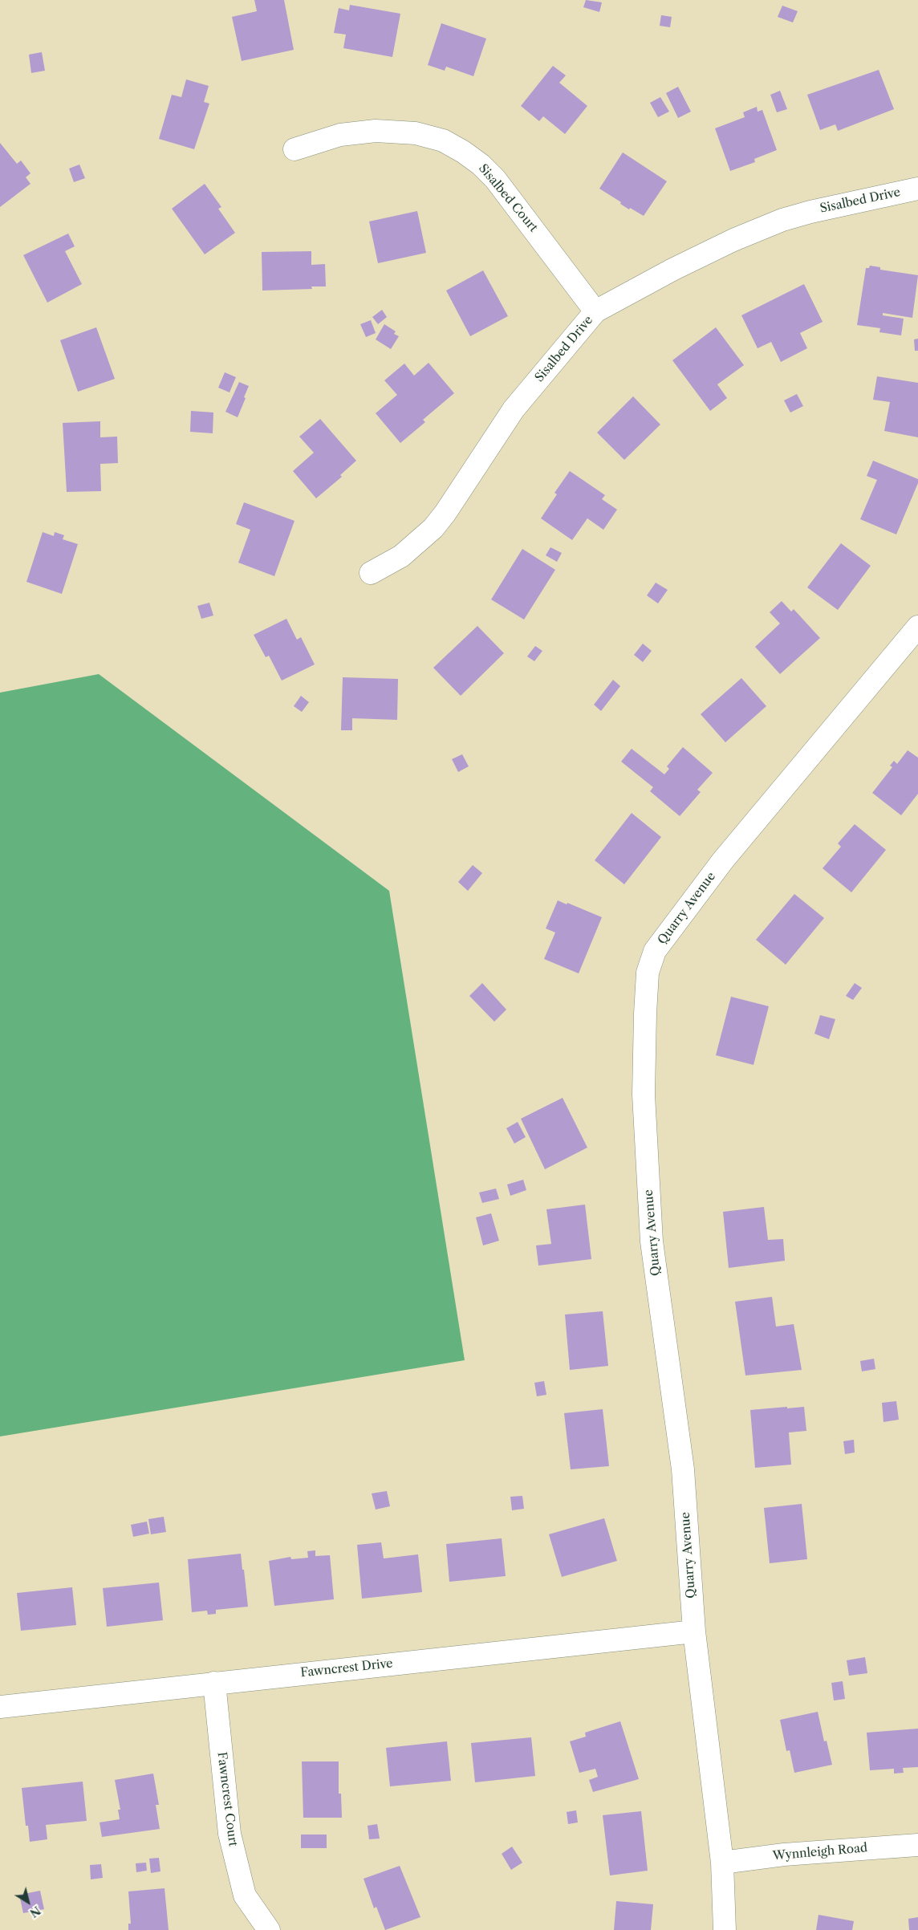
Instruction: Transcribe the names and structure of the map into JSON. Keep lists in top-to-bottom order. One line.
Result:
{"streets":{"street":["Sisalbed Court","Sisalbed Drive","Quarry Avenue","Fawncrest Drive","Fawncrest Court","Wynnleigh Road"]},"crossings":[["Sisalbed Court","Sisalbed Drive"],["Quarry Avenue","Fawncrest Drive"],["Quarry Avenue","Wynnleigh Road"],["Fawncrest Drive","Fawncrest Court"]],"north":"bottom right"}
